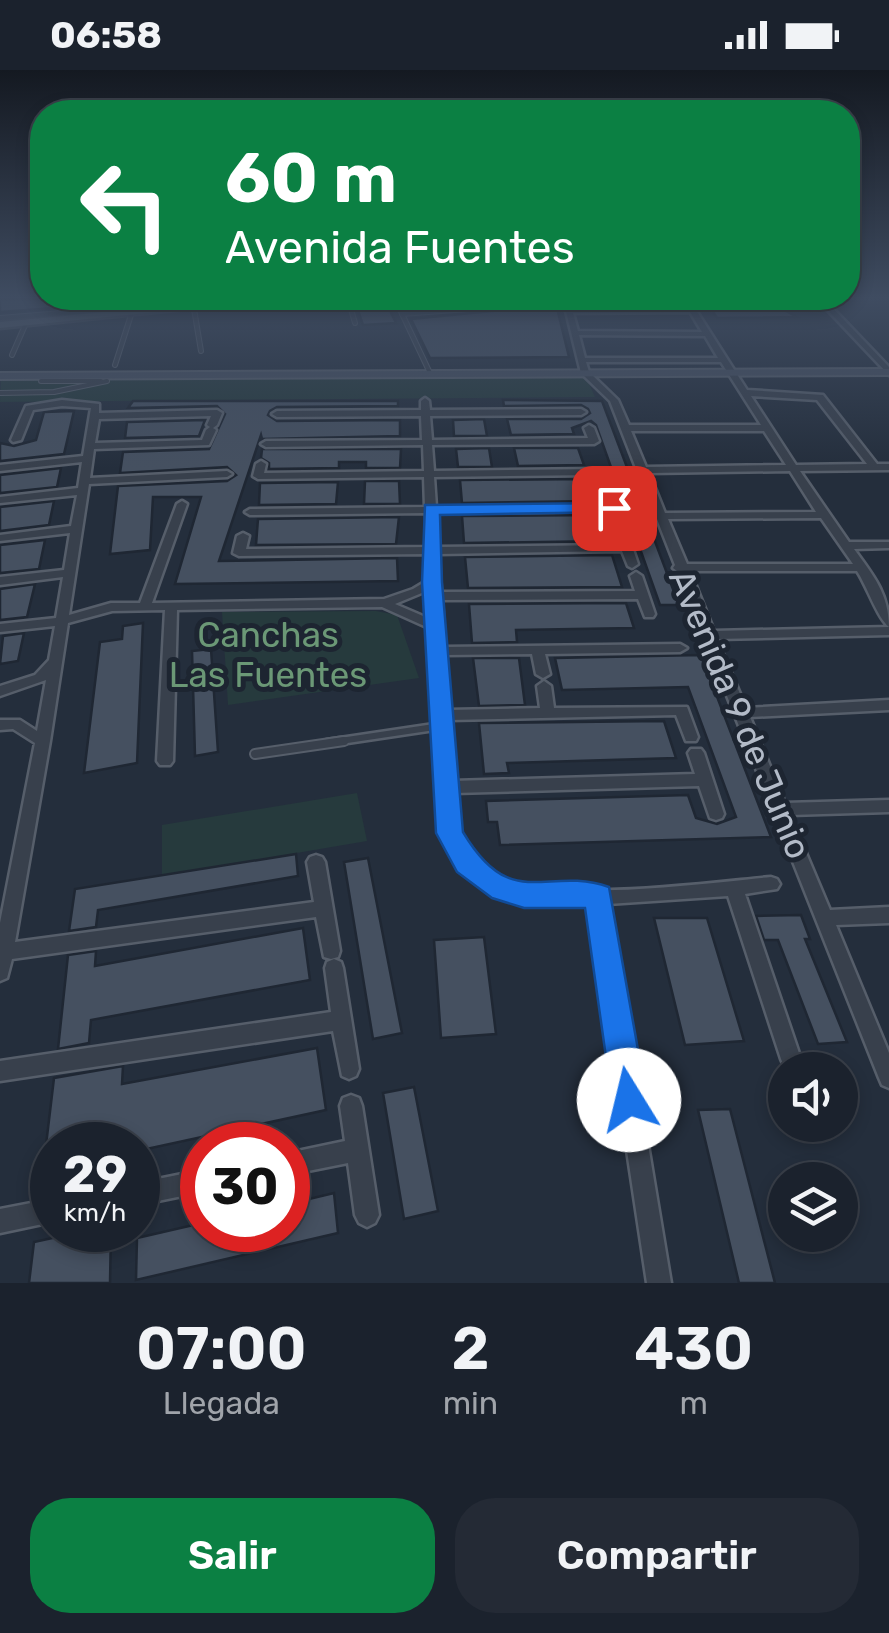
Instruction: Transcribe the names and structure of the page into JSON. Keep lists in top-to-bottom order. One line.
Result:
{"streets":{"street":["Avenida 9 de Junio"]},"parks":["Canchas Las Fuentes"],"page":{"status":"06:58","turn":["60 m","Avenida Fuentes"],"speed":"29 km/h","limit":"30","eta":["07:00","Llegada","2","min","430","m"],"buttons":["Salir","Compartir"]}}
